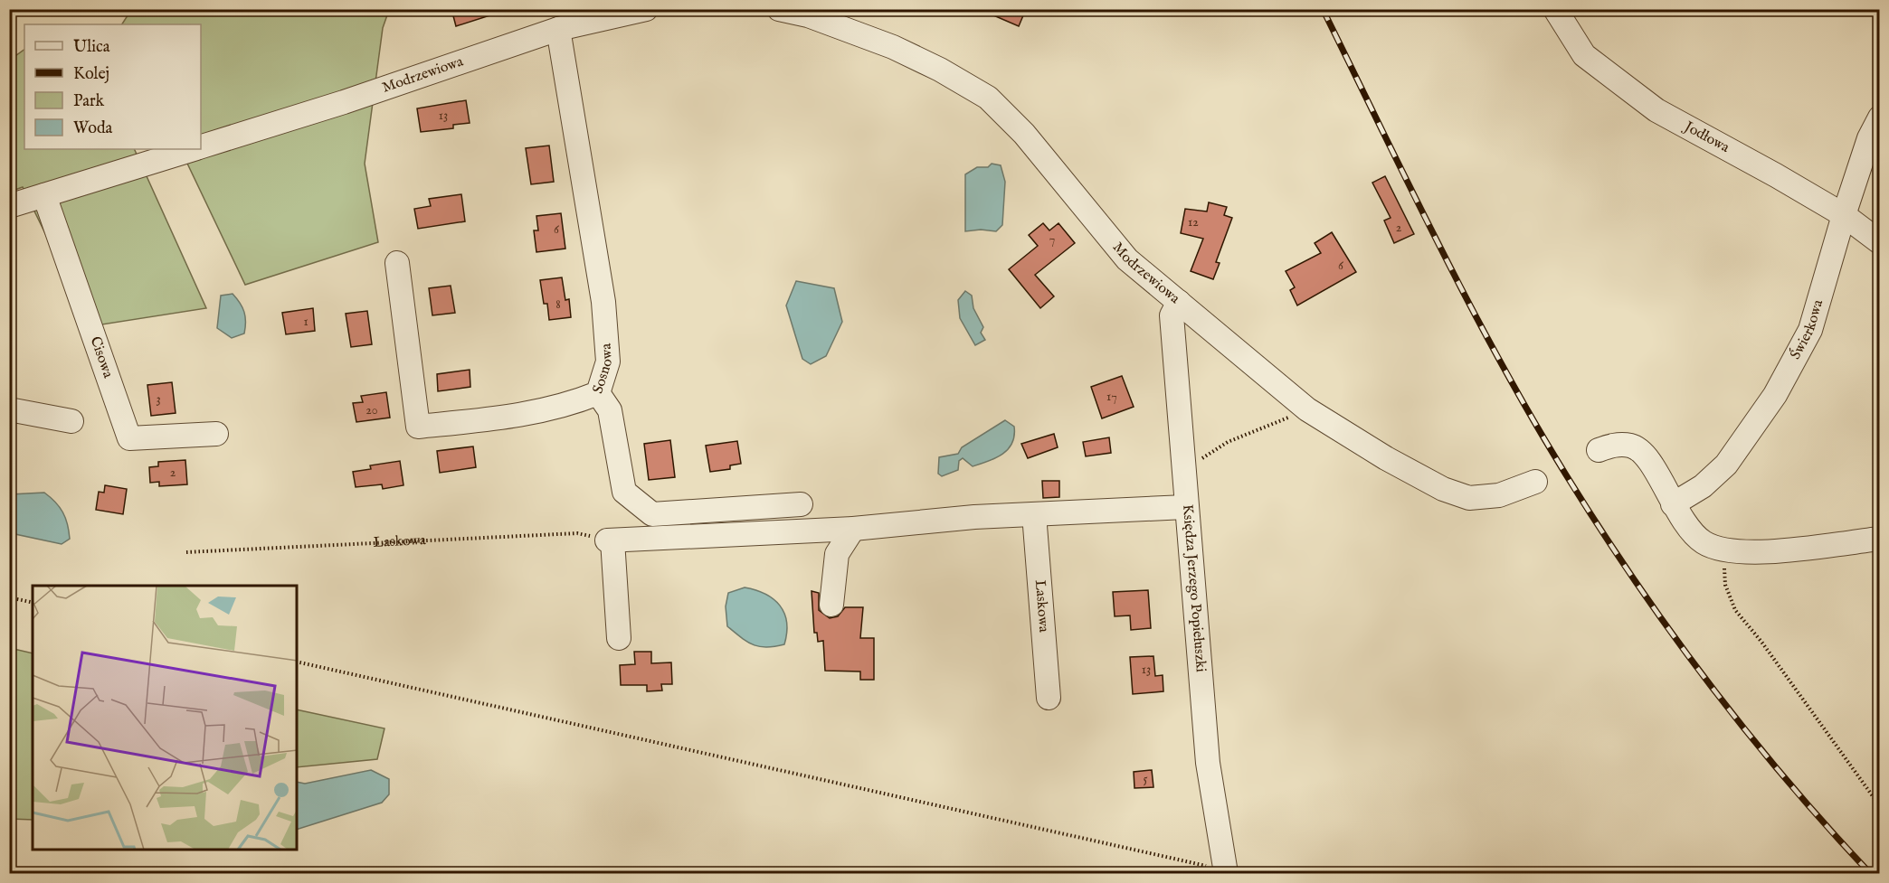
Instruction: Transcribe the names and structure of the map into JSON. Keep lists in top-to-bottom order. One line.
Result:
{"streets":{"street":["Modrzewiowa","Jodłowa","Świerkowa","Cisowa","Sosnowa","Laskowa","Księdza Jerzego Popiełuszki"]},"crossings":[["Modrzewiowa","Cisowa"],["Modrzewiowa","Sosnowa"],["Modrzewiowa","Księdza Jerzego Popiełuszki"],["Jodłowa","Świerkowa"]],"house_numbers":["13","12","2","6","7","6","8","1","17","3","20","2","13","5"],"legend":["Ulica","Kolej","Park","Woda"]}
